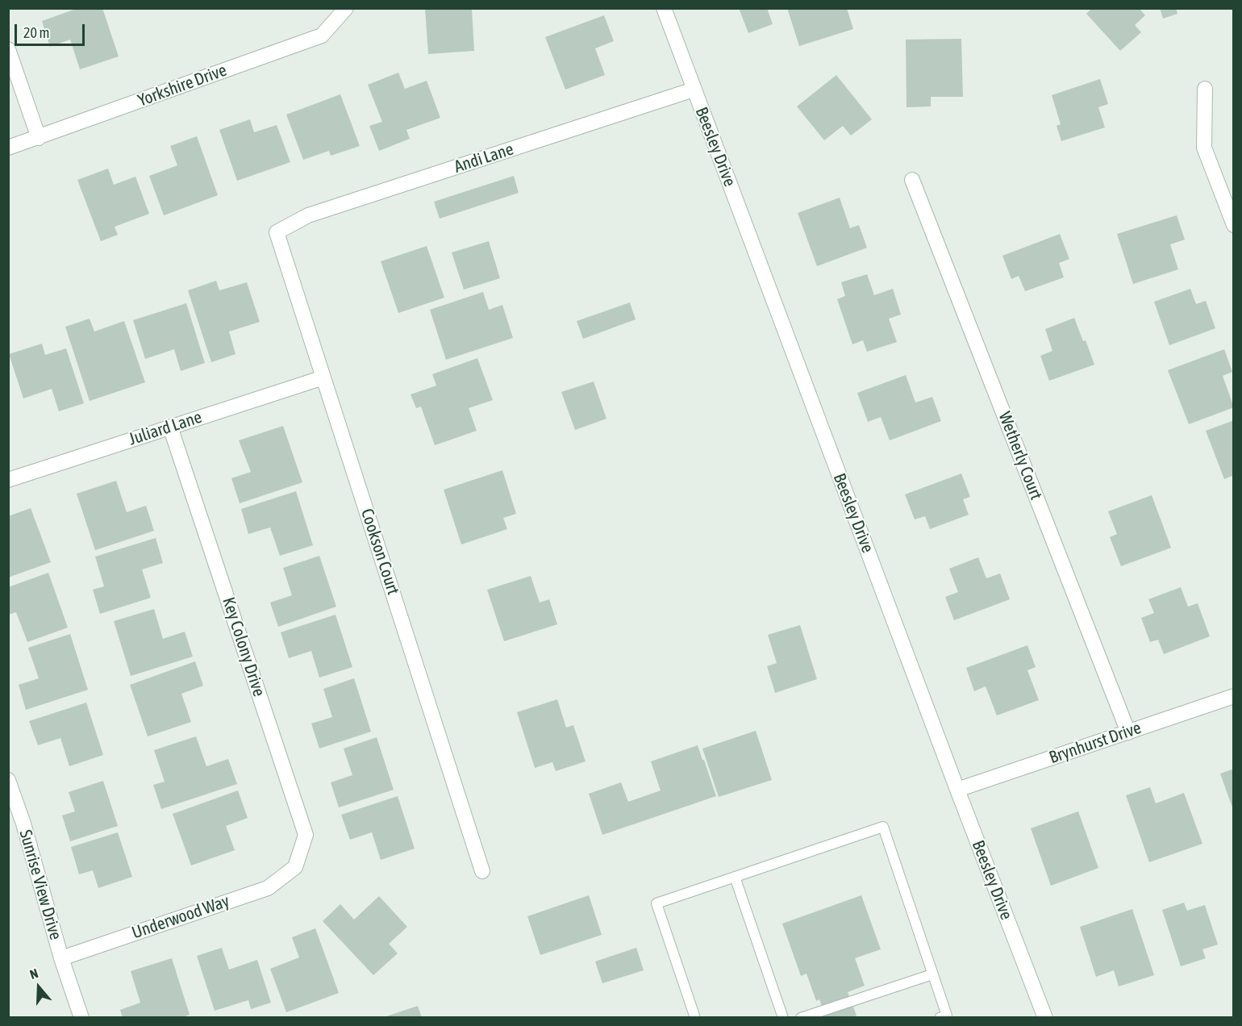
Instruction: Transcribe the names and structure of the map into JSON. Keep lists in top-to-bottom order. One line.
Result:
{"streets":{"street":["Yorkshire Drive","Beesley Drive","Andi Lane","Juliard Lane","Wetherly Court","Cookson Court","Key Colony Drive","Brynhurst Drive","Sunrise View Drive","Underwood Way"]},"crossings":[["Beesley Drive","Andi Lane"],["Beesley Drive","Brynhurst Drive"],["Andi Lane","Cookson Court"],["Juliard Lane","Cookson Court"],["Juliard Lane","Key Colony Drive"],["Wetherly Court","Brynhurst Drive"],["Key Colony Drive","Underwood Way"],["Sunrise View Drive","Underwood Way"]],"scale_bar":"20 m","north":"top"}
